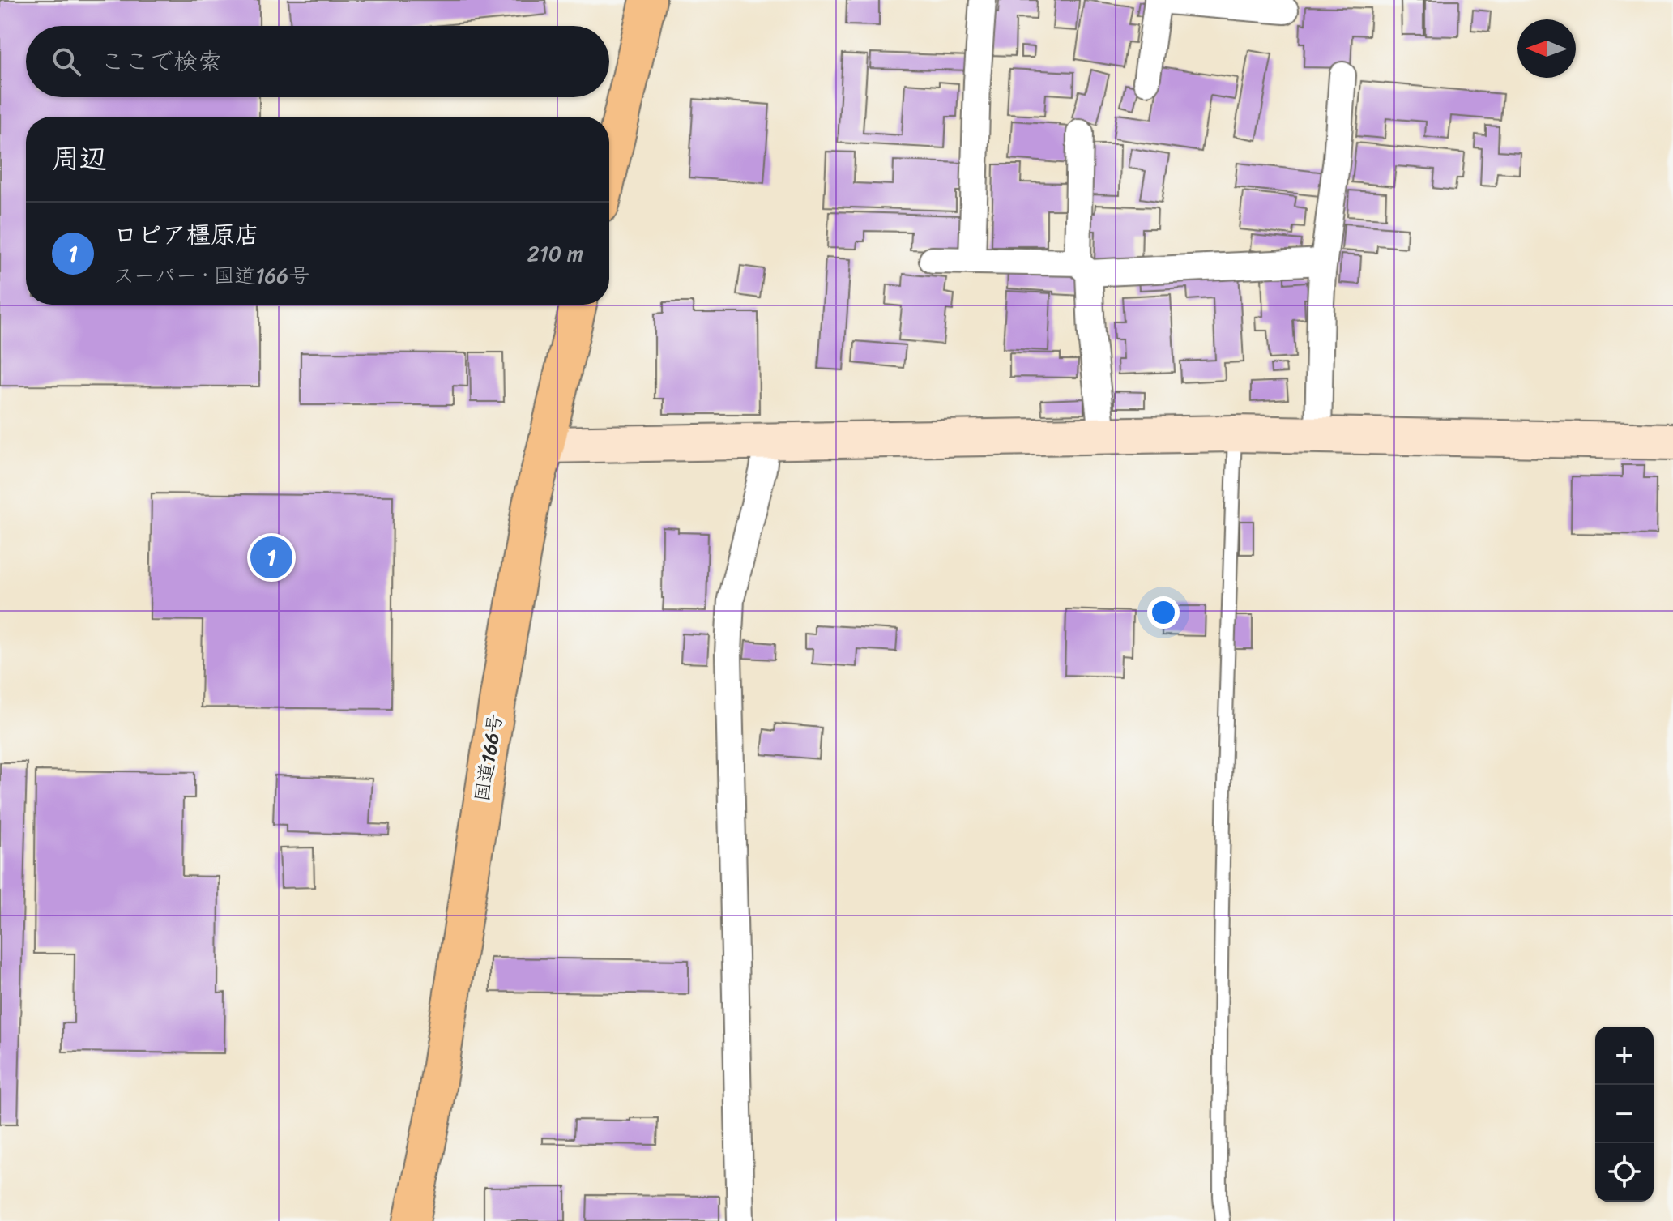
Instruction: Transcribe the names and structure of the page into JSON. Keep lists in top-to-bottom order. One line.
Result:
{"streets":{"highway":["国道166号"]},"north":"left","page":{"search":"ここで検索","heading":"周辺","list":[{"mark":"1","name":"ロピア橿原店","note":"スーパー · 国道166号","value":"210 m"}],"pins":"1","map_buttons":["+","−"]}}
